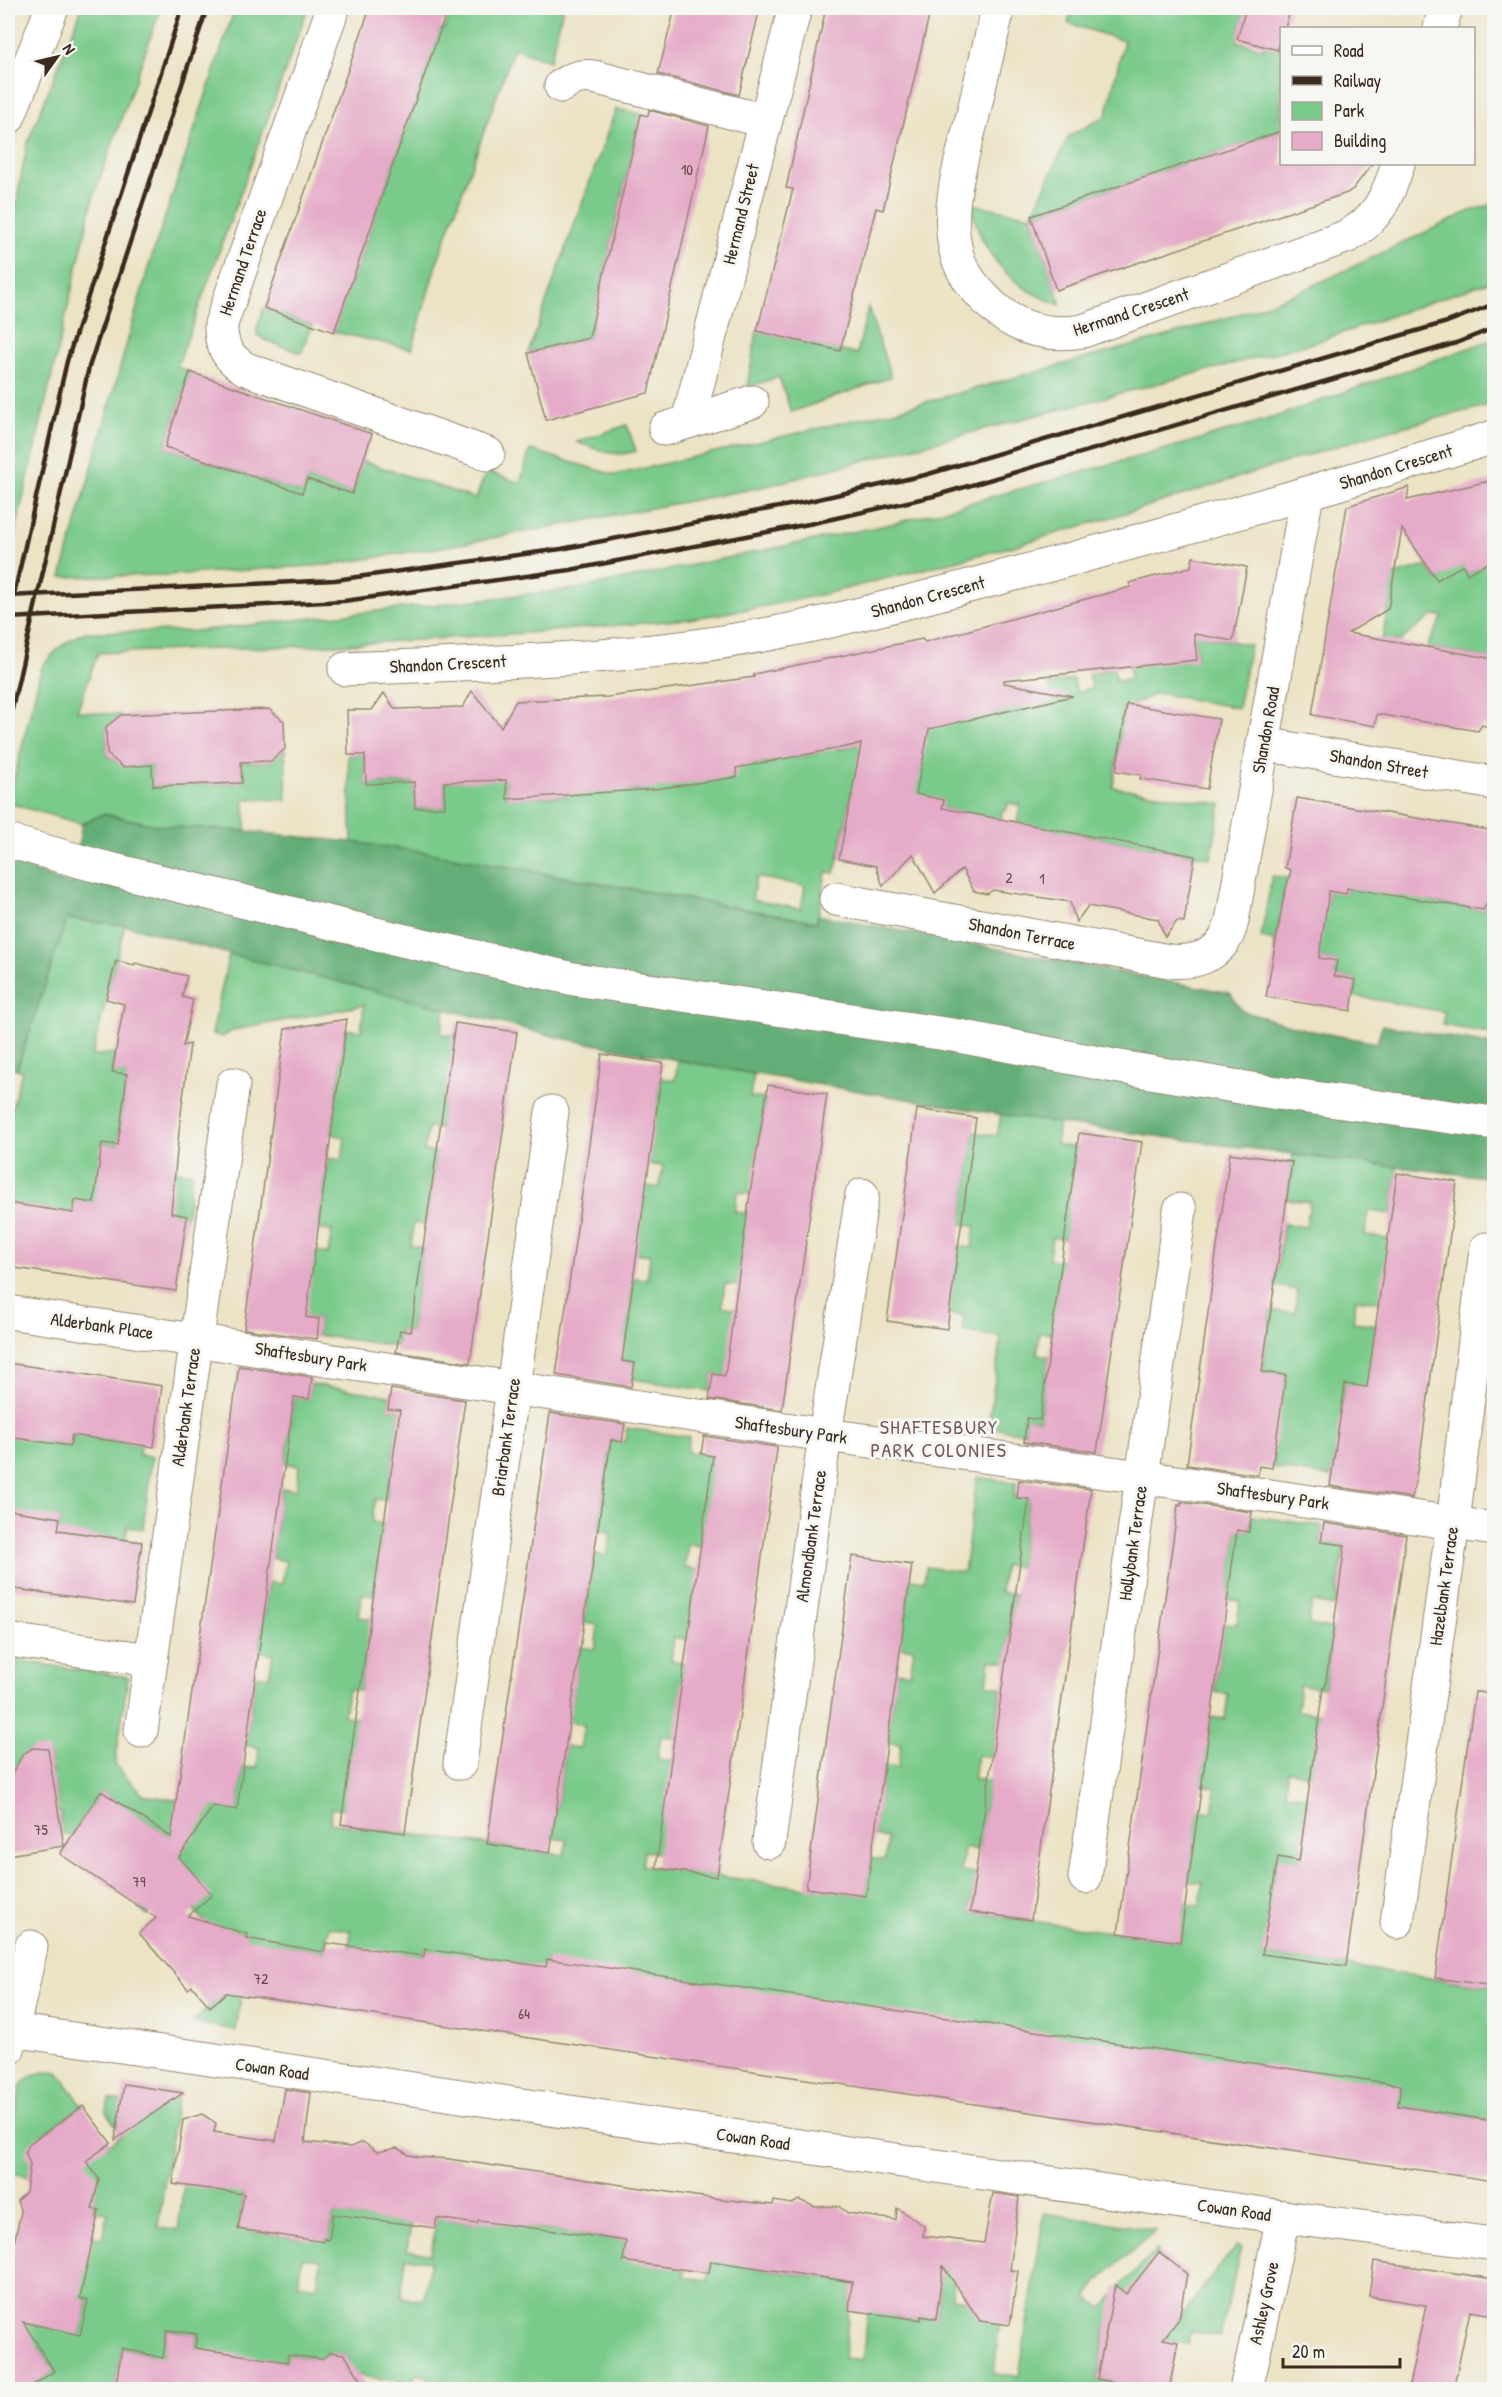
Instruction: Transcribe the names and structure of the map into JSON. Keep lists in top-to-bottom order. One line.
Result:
{"streets":{"street":["Hermand Street","Hermand Terrace","Hermand Crescent","Shandon Crescent","Shandon Road","Shandon Street","Shandon Terrace","Alderbank Place","Shaftesbury Park","Alderbank Terrace","Briarbank Terrace","Almondbank Terrace","Hollybank Terrace","Hazelbank Terrace","Cowan Road","Ashley Grove"]},"crossings":[["Shandon Crescent","Shandon Road"],["Shandon Road","Shandon Street"],["Shandon Road","Shandon Terrace"],["Alderbank Place","Shaftesbury Park"],["Alderbank Place","Alderbank Terrace"],["Shaftesbury Park","Alderbank Terrace"],["Shaftesbury Park","Briarbank Terrace"],["Shaftesbury Park","Almondbank Terrace"],["Shaftesbury Park","Hollybank Terrace"],["Shaftesbury Park","Hazelbank Terrace"],["Cowan Road","Ashley Grove"]],"districts":["SHAFTESBURY PARK COLONIES"],"house_numbers":["10","2","1","75","79","72","64"],"legend":["Road","Railway","Park","Building"],"scale_bar":"20 m","north":"top right"}
